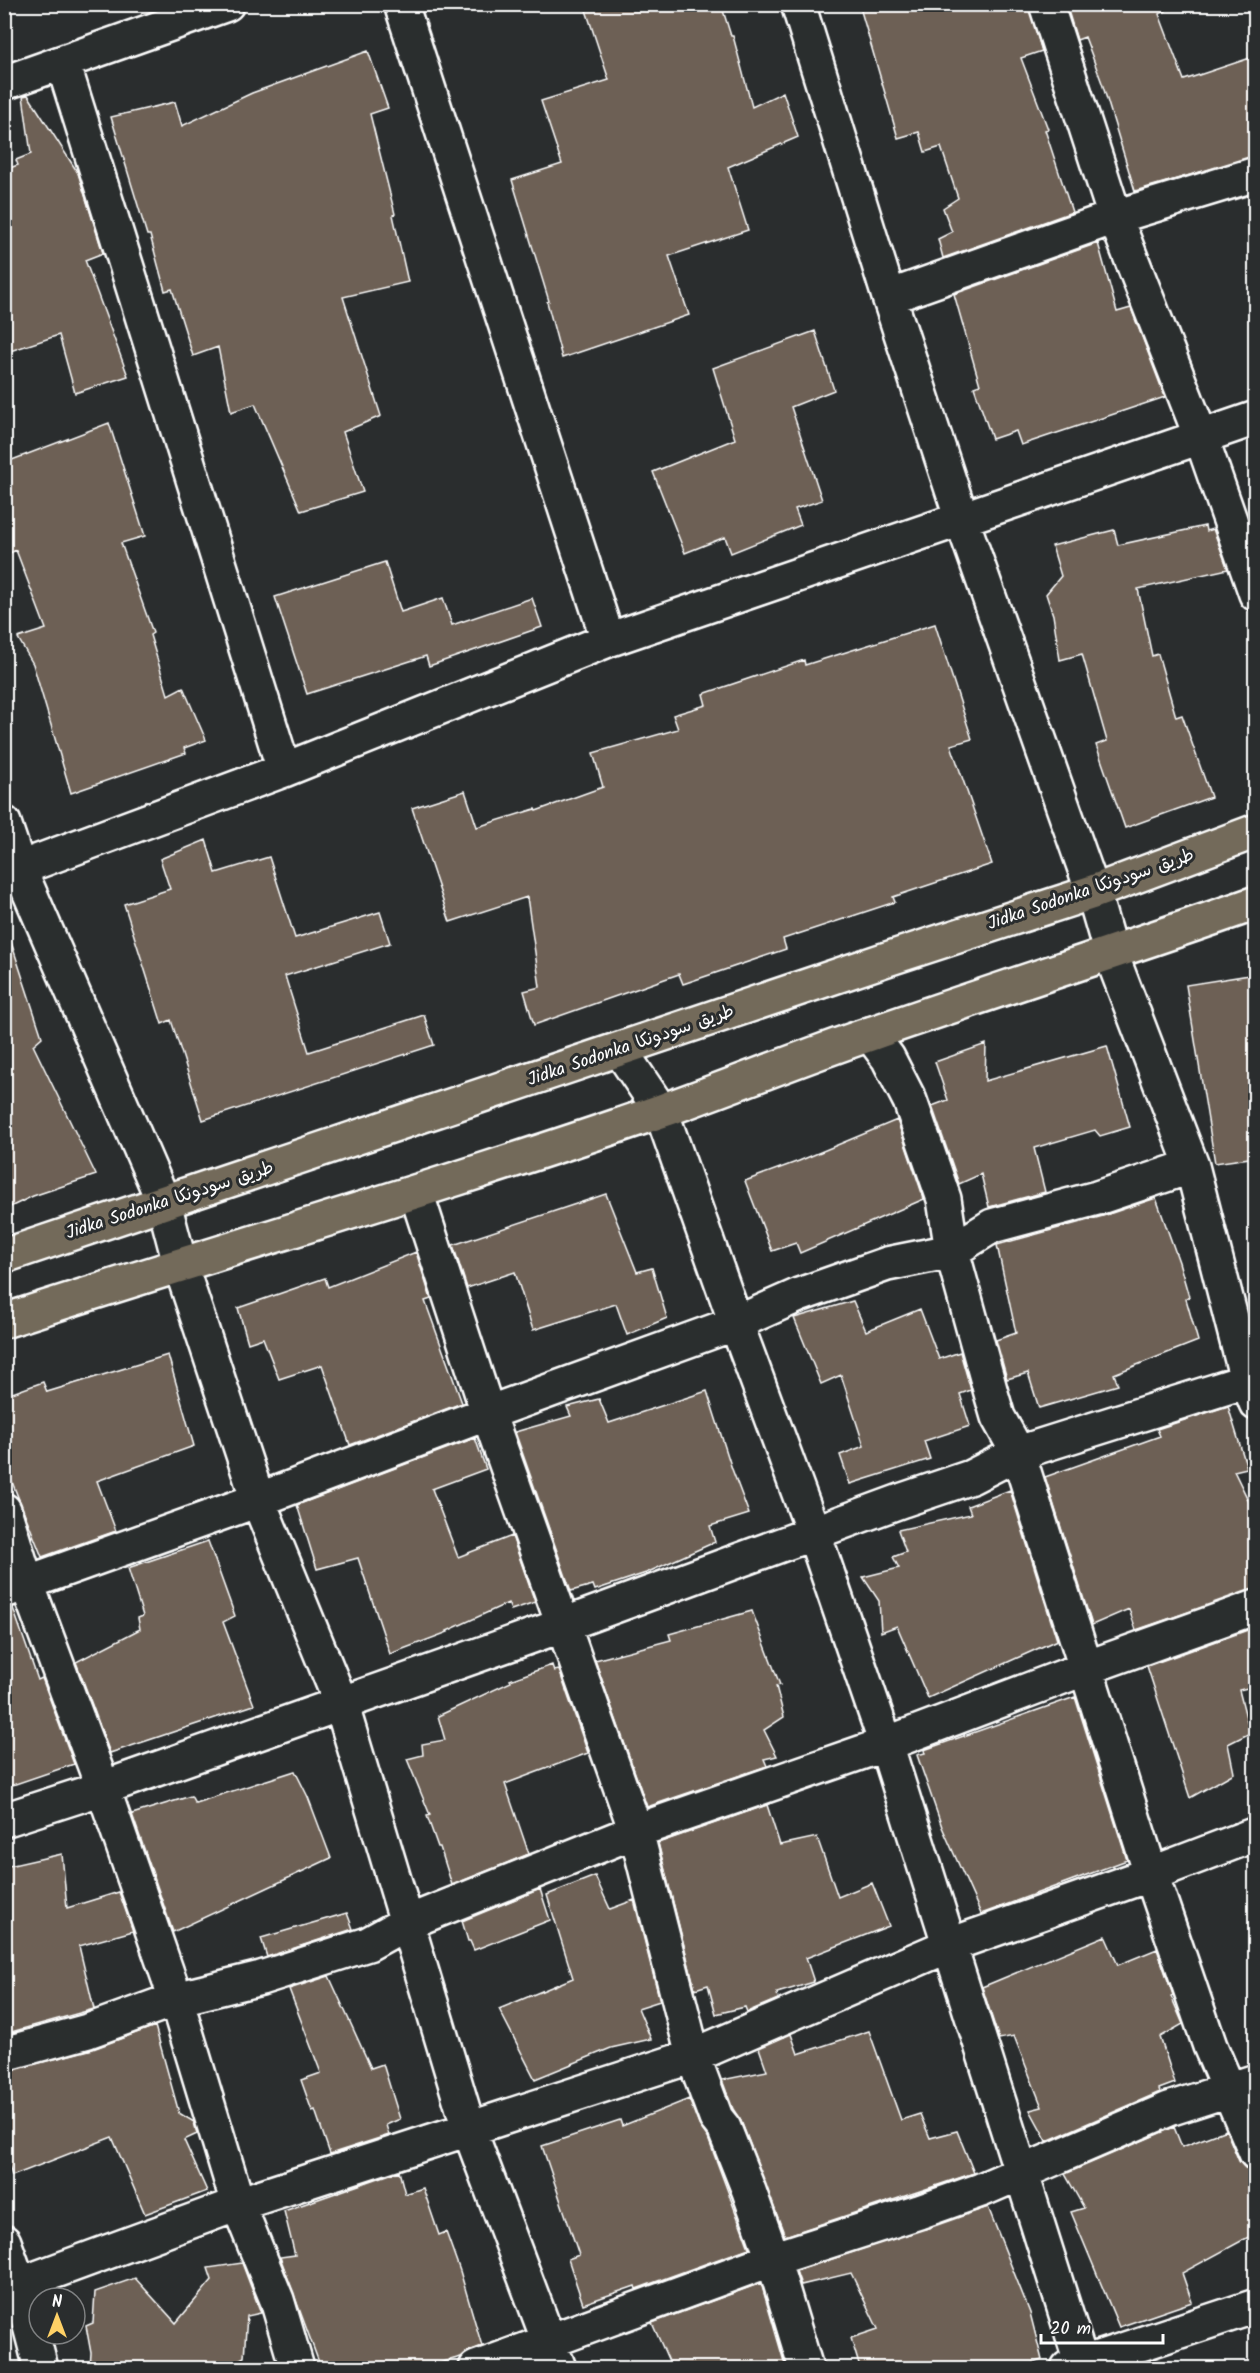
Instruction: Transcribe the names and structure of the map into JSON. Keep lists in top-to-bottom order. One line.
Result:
{"streets":{"main road":["Jidka Sodonka طريق سودونكا"]},"scale_bar":"20 m","north":"top"}
